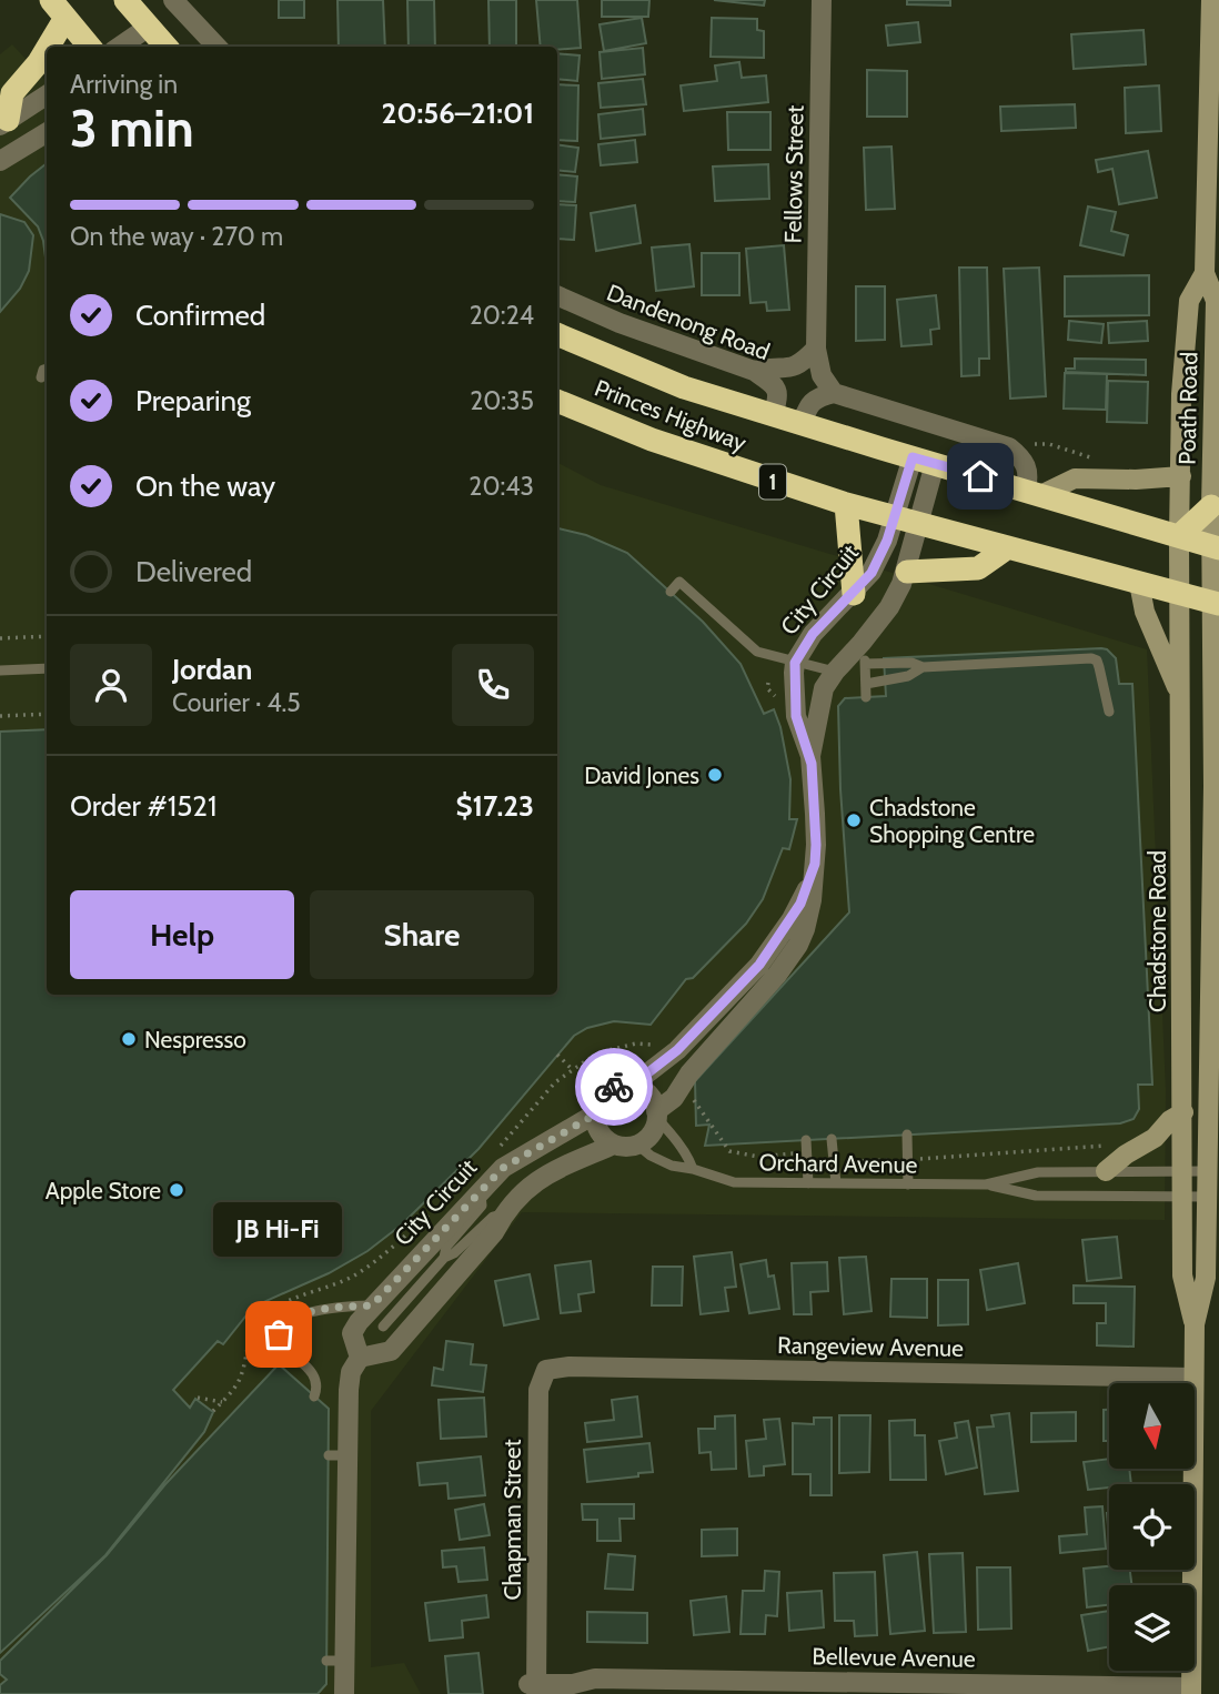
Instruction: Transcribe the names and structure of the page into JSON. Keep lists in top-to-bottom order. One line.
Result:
{"streets":{"highway":["Princes Highway","1"],"street":["Fellows Street","Dandenong Road","Poath Road","City Circuit","Chadstone Road","Rangeview Avenue","Chapman Street","Bellevue Avenue"],"lane":["Orchard Avenue"]},"crossings":[["Dandenong Road","Princes Highway"],["Poath Road","Princes Highway"],["Poath Road","Chadstone Road"],["Princes Highway","City Circuit"],["Princes Highway","Chadstone Road"],["City Circuit","Orchard Avenue"],["Chadstone Road","Orchard Avenue"],["Chadstone Road","Rangeview Avenue"],["Chadstone Road","Bellevue Avenue"],["Rangeview Avenue","Chapman Street"],["Chapman Street","Bellevue Avenue"]],"places":["David Jones","Chadstone Shopping Centre","Nespresso","Apple Store","JB Hi-Fi"],"north":"bottom","page":{"heading":["3 min","Arriving in","20:56–21:01"],"panel":["Jordan","Courier · 4.5","Order #1521","$17.23"],"bar":"On the way · 270 m","list":[["Confirmed","20:24"],["Preparing","20:35"],["On the way","20:43"],"Delivered"],"buttons":["Help","Share"],"bubble":"JB Hi-Fi"}}
